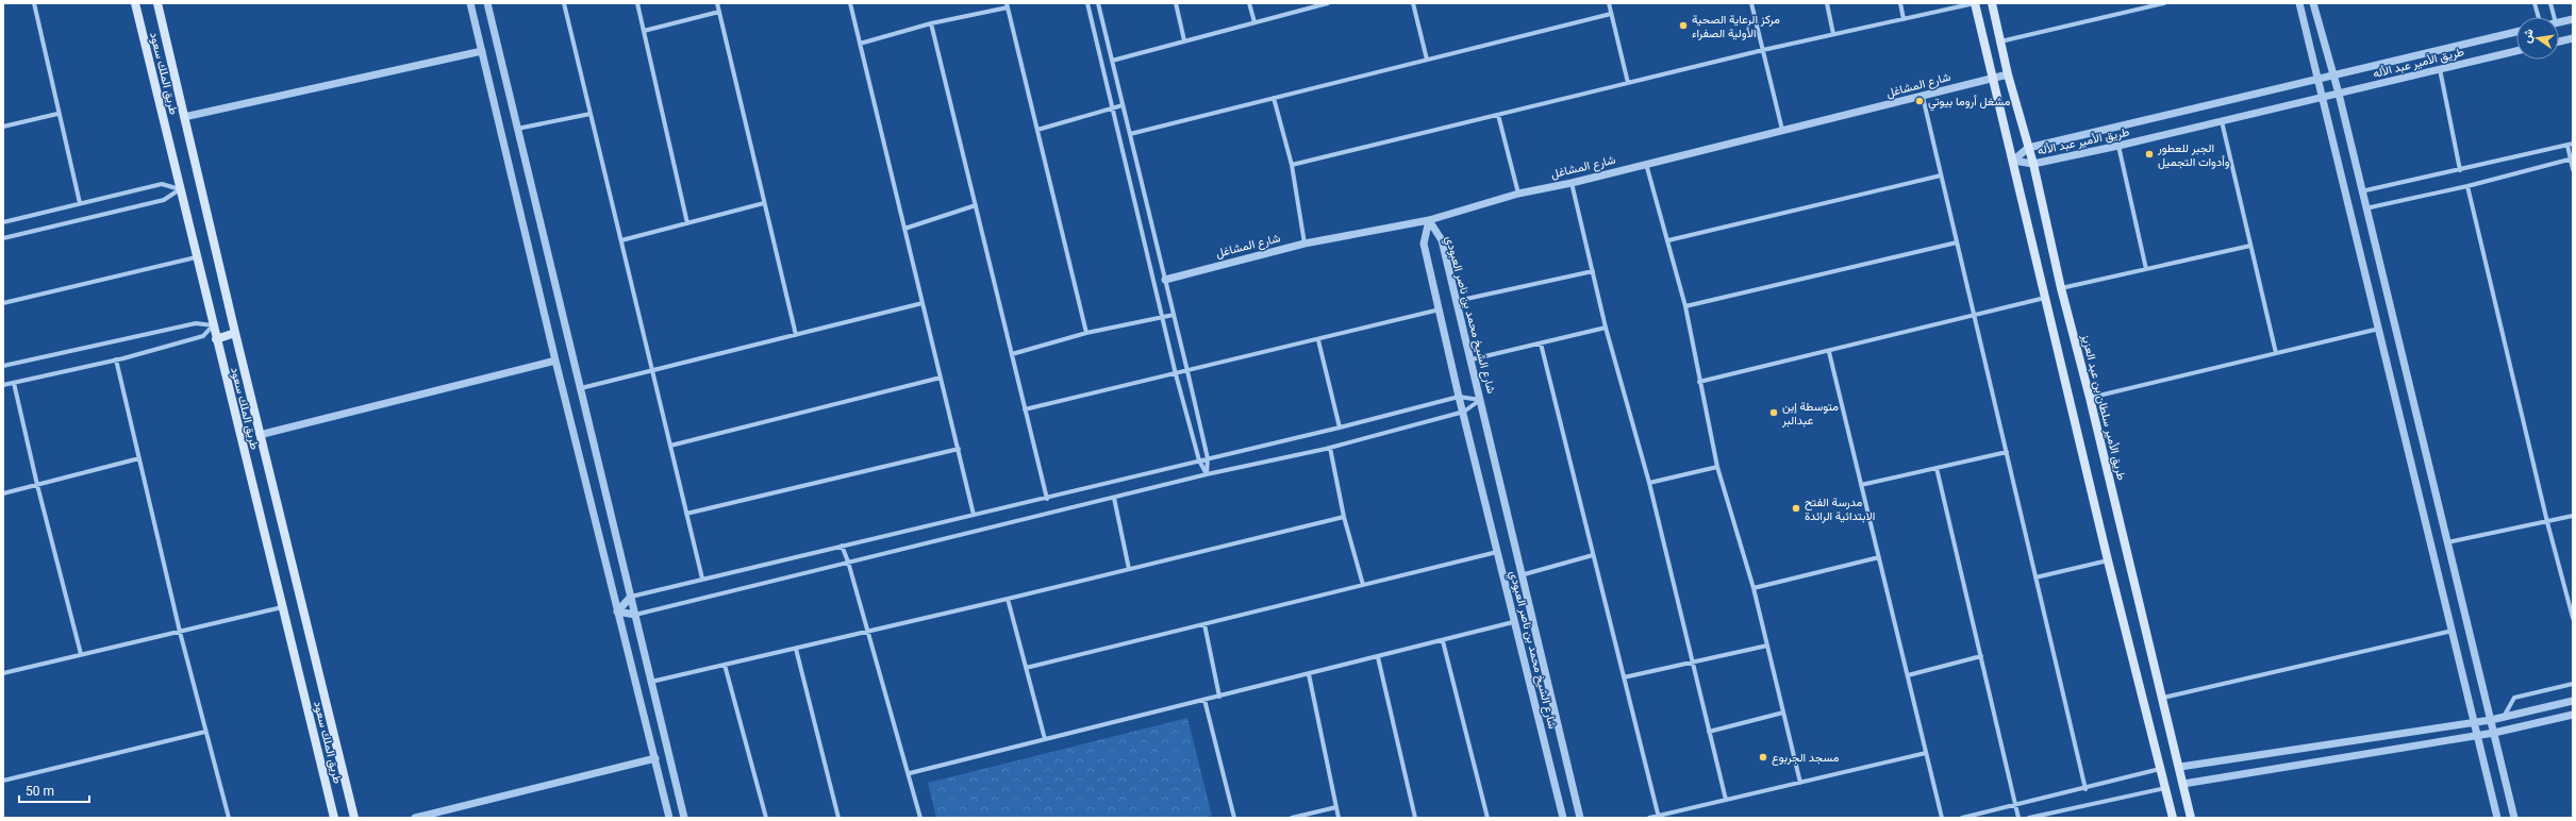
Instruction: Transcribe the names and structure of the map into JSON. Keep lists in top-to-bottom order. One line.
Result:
{"streets":{"main road":["طريق الملك سعود","طريق الأمير سلطان بن عبد العزيز"],"street":["طريق الأمير عبد الأله","شارع المشاغل","شارع الشيخ محمد بن ناصر العبودي"]},"crossings":[["طريق الأمير عبد الأله","طريق الأمير سلطان بن عبد العزيز"],["شارع المشاغل","شارع الشيخ محمد بن ناصر العبودي"],["شارع المشاغل","طريق الأمير سلطان بن عبد العزيز"]],"places":["مركز الرعاية الصحية الأولية الصفراء","مشغل أروما بيوتي","الجبر للعطور وأدوات التجميل","متوسطة إبن عبدالبر","مدرسة الفتح الابتدائية الرائدة","مسجد الجربوع"],"scale_bar":"50 m","north":"left"}
